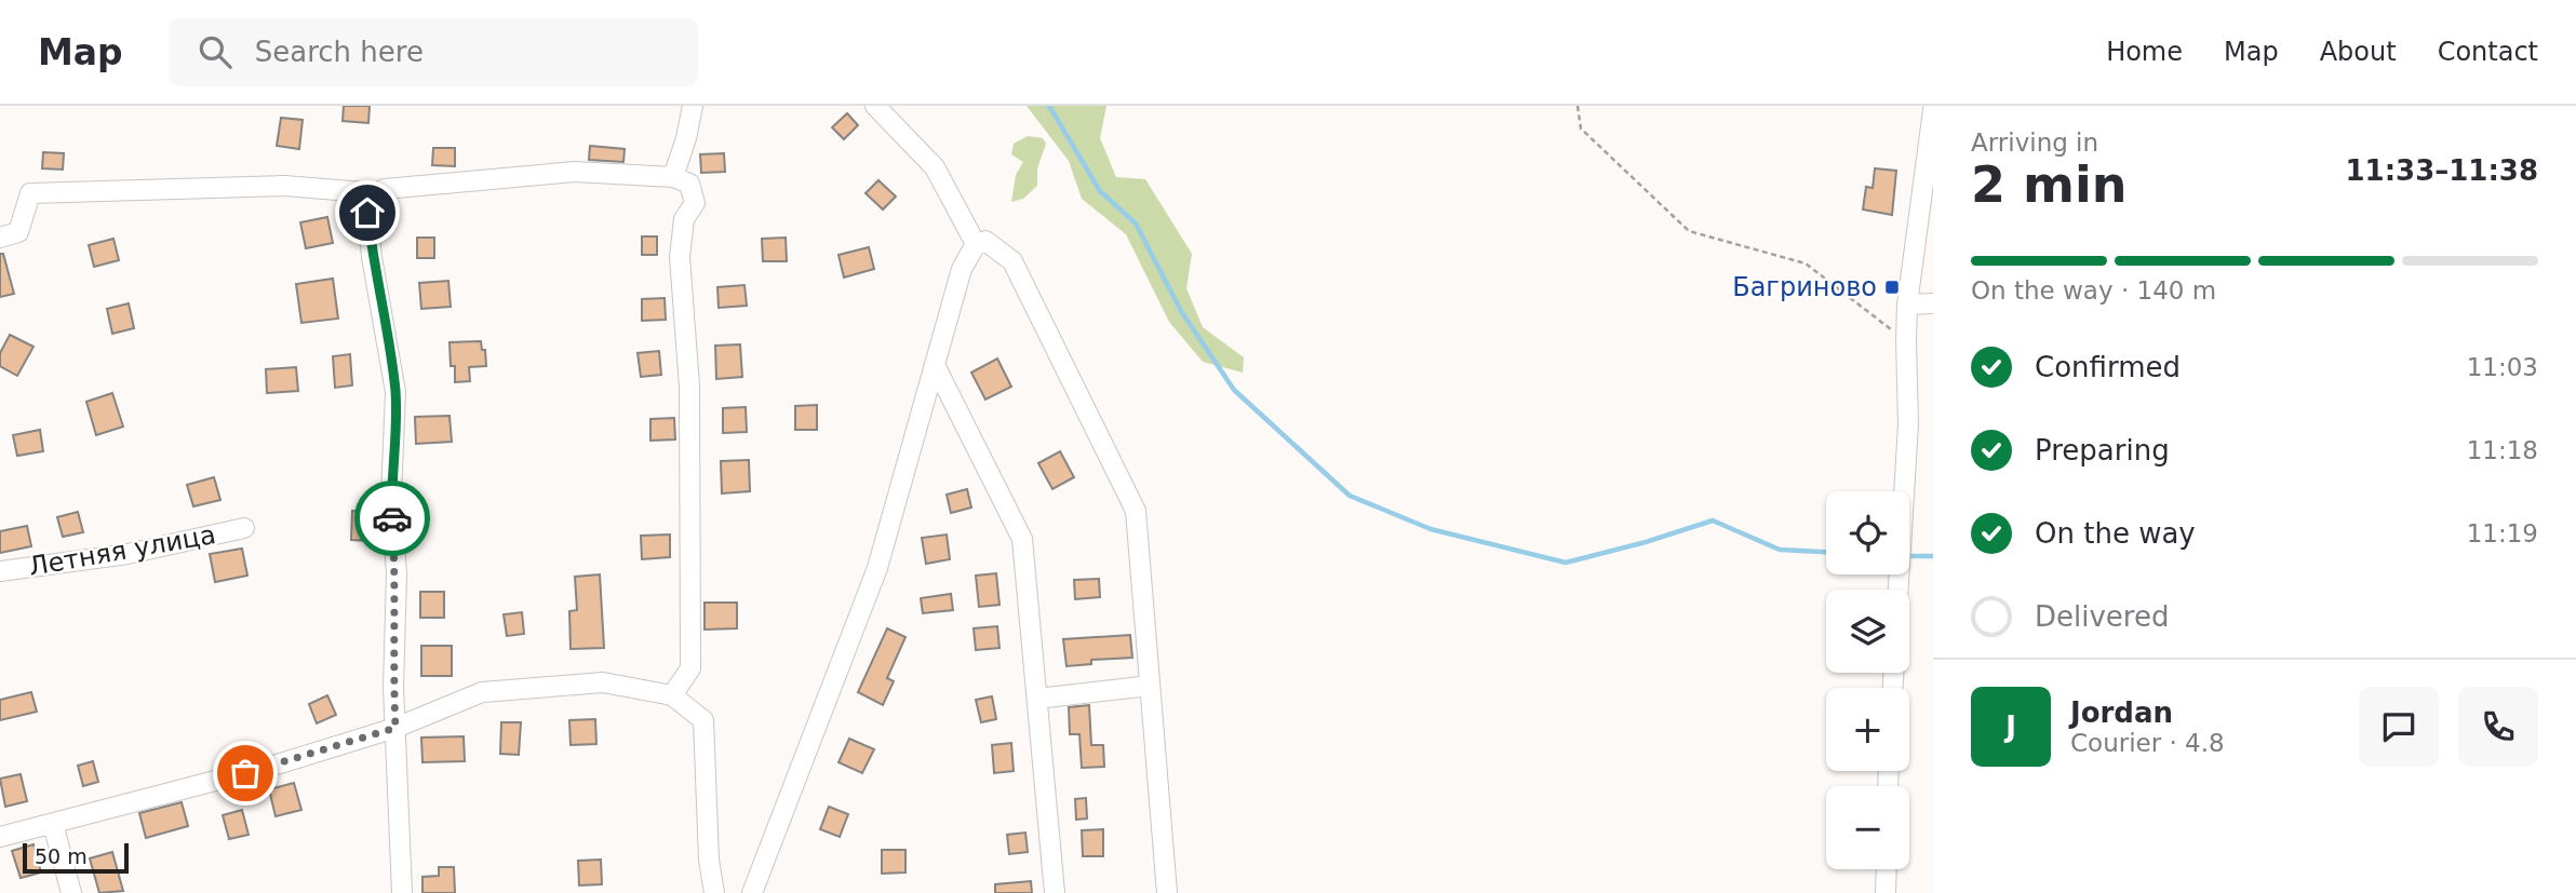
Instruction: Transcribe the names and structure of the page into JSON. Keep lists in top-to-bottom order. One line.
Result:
{"streets":{"street":["Летняя улица"]},"places":{"transit":["Багриново"]},"scale_bar":"50 m","page":{"header":"Map","search":"Search here","nav":["Home","Map","About","Contact"],"heading":["2 min","Arriving in","11:33–11:38"],"panel":["Jordan","Courier · 4.8"],"bar":"On the way · 140 m","list":[["Confirmed","11:03"],["Preparing","11:18"],["On the way","11:19"],"Delivered"],"map_buttons":["+","−"],"round":"J","scale":"50 m"}}
